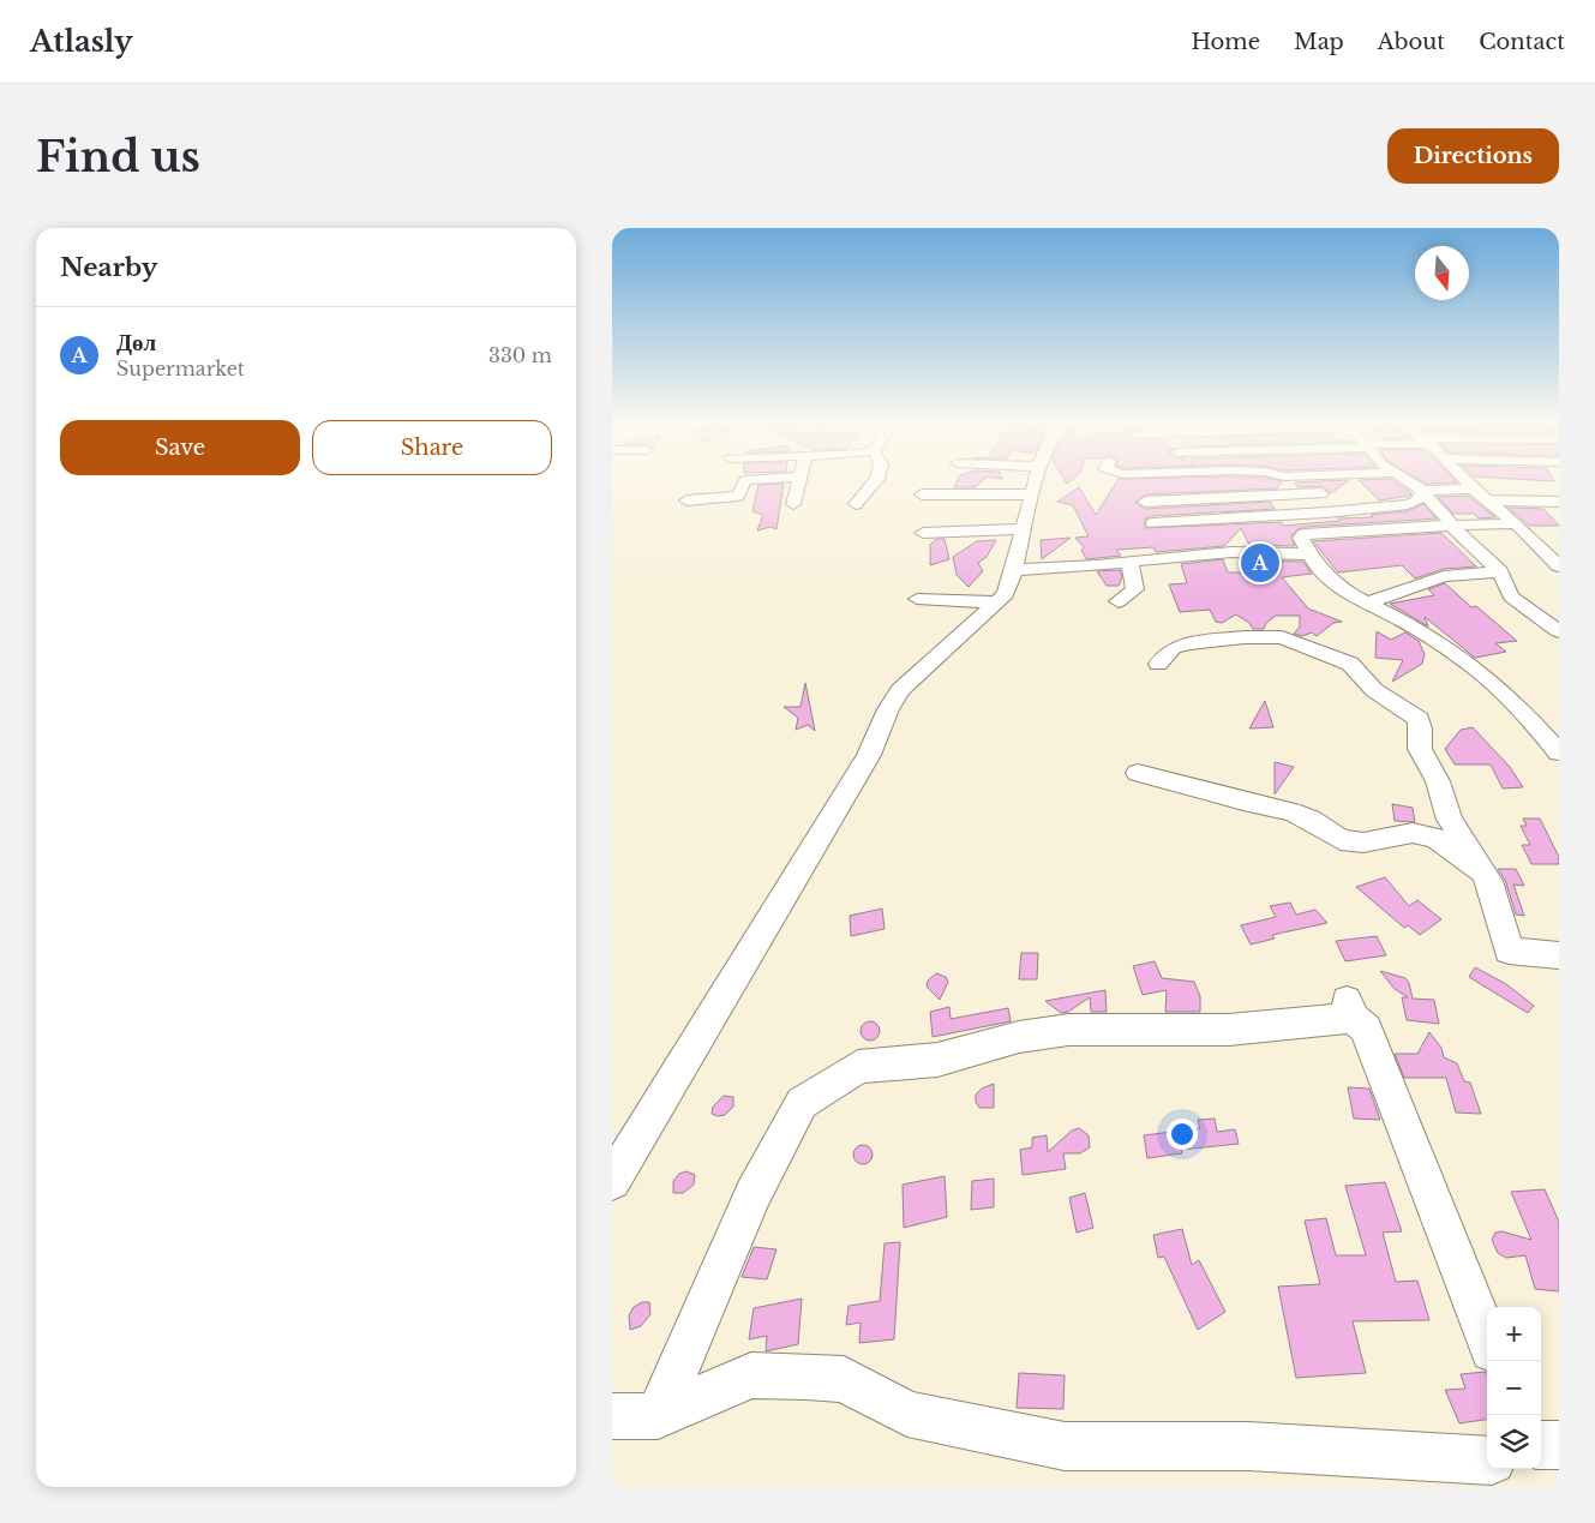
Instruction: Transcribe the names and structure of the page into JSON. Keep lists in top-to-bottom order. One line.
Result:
{"north":"bottom","page":{"header":"Atlasly","nav":["Home","Map","About","Contact"],"buttons":["Directions",["Save","Share"]],"title":"Find us","heading":"Nearby","list":[{"mark":"A","name":"Дөл","note":"Supermarket","value":"330 m"}],"pins":"A","map_buttons":["+","−"]}}
